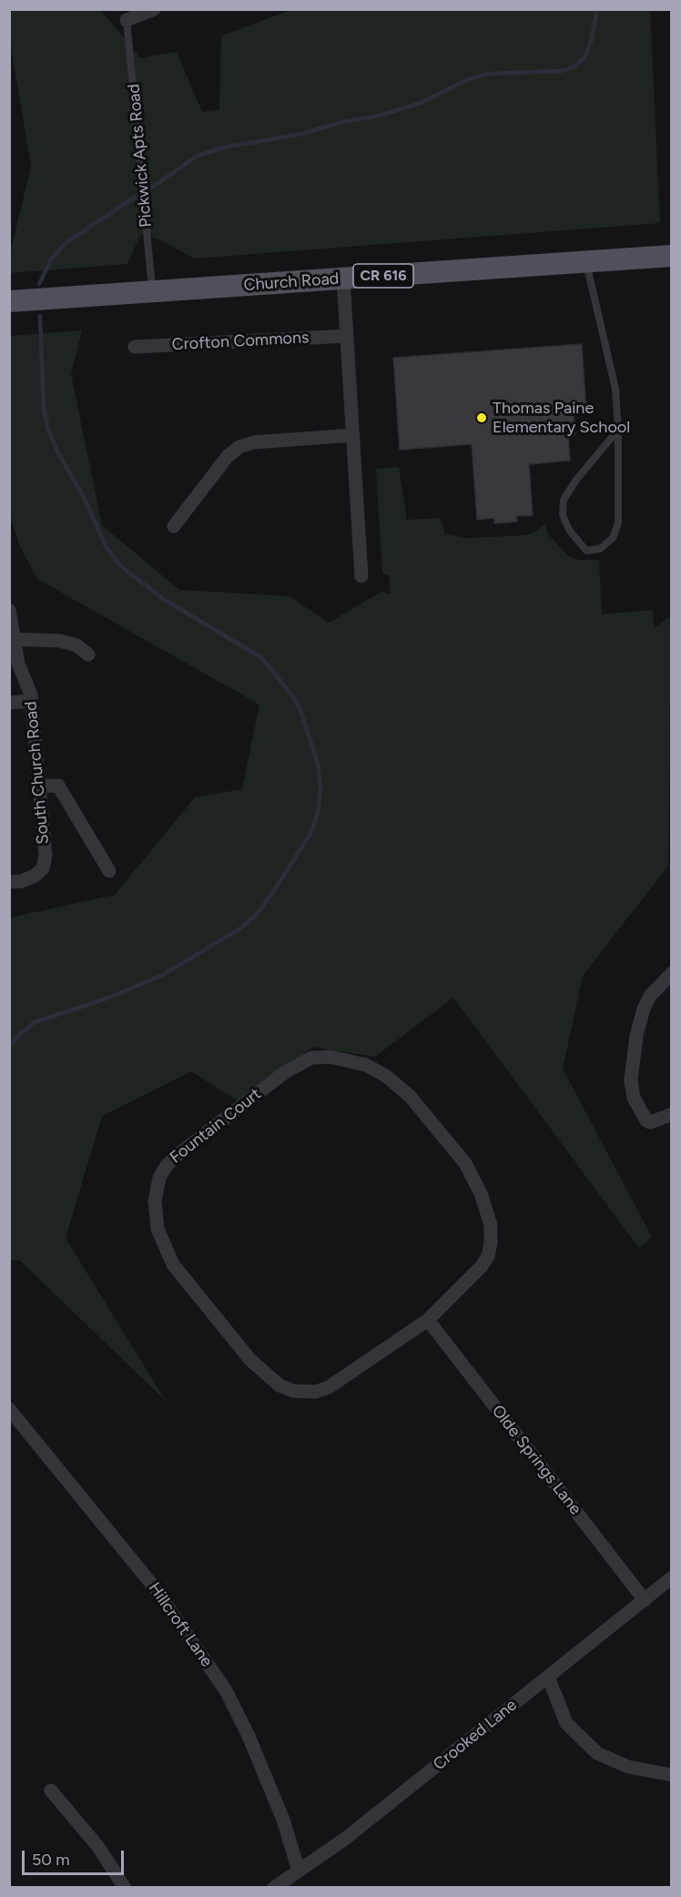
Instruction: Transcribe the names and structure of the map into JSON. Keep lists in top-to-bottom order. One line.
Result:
{"streets":{"main road":["CR 616","Church Road"],"street":["Crofton Commons","South Church Road","Fountain Court","Olde Springs Lane","Hillcroft Lane","Crooked Lane"],"lane":["Pickwick Apts Road"]},"crossings":[["Pickwick Apts Road","Church Road"],["Fountain Court","Olde Springs Lane"],["Olde Springs Lane","Crooked Lane"],["Hillcroft Lane","Crooked Lane"]],"places":["Thomas Paine Elementary School"],"scale_bar":"50 m"}
